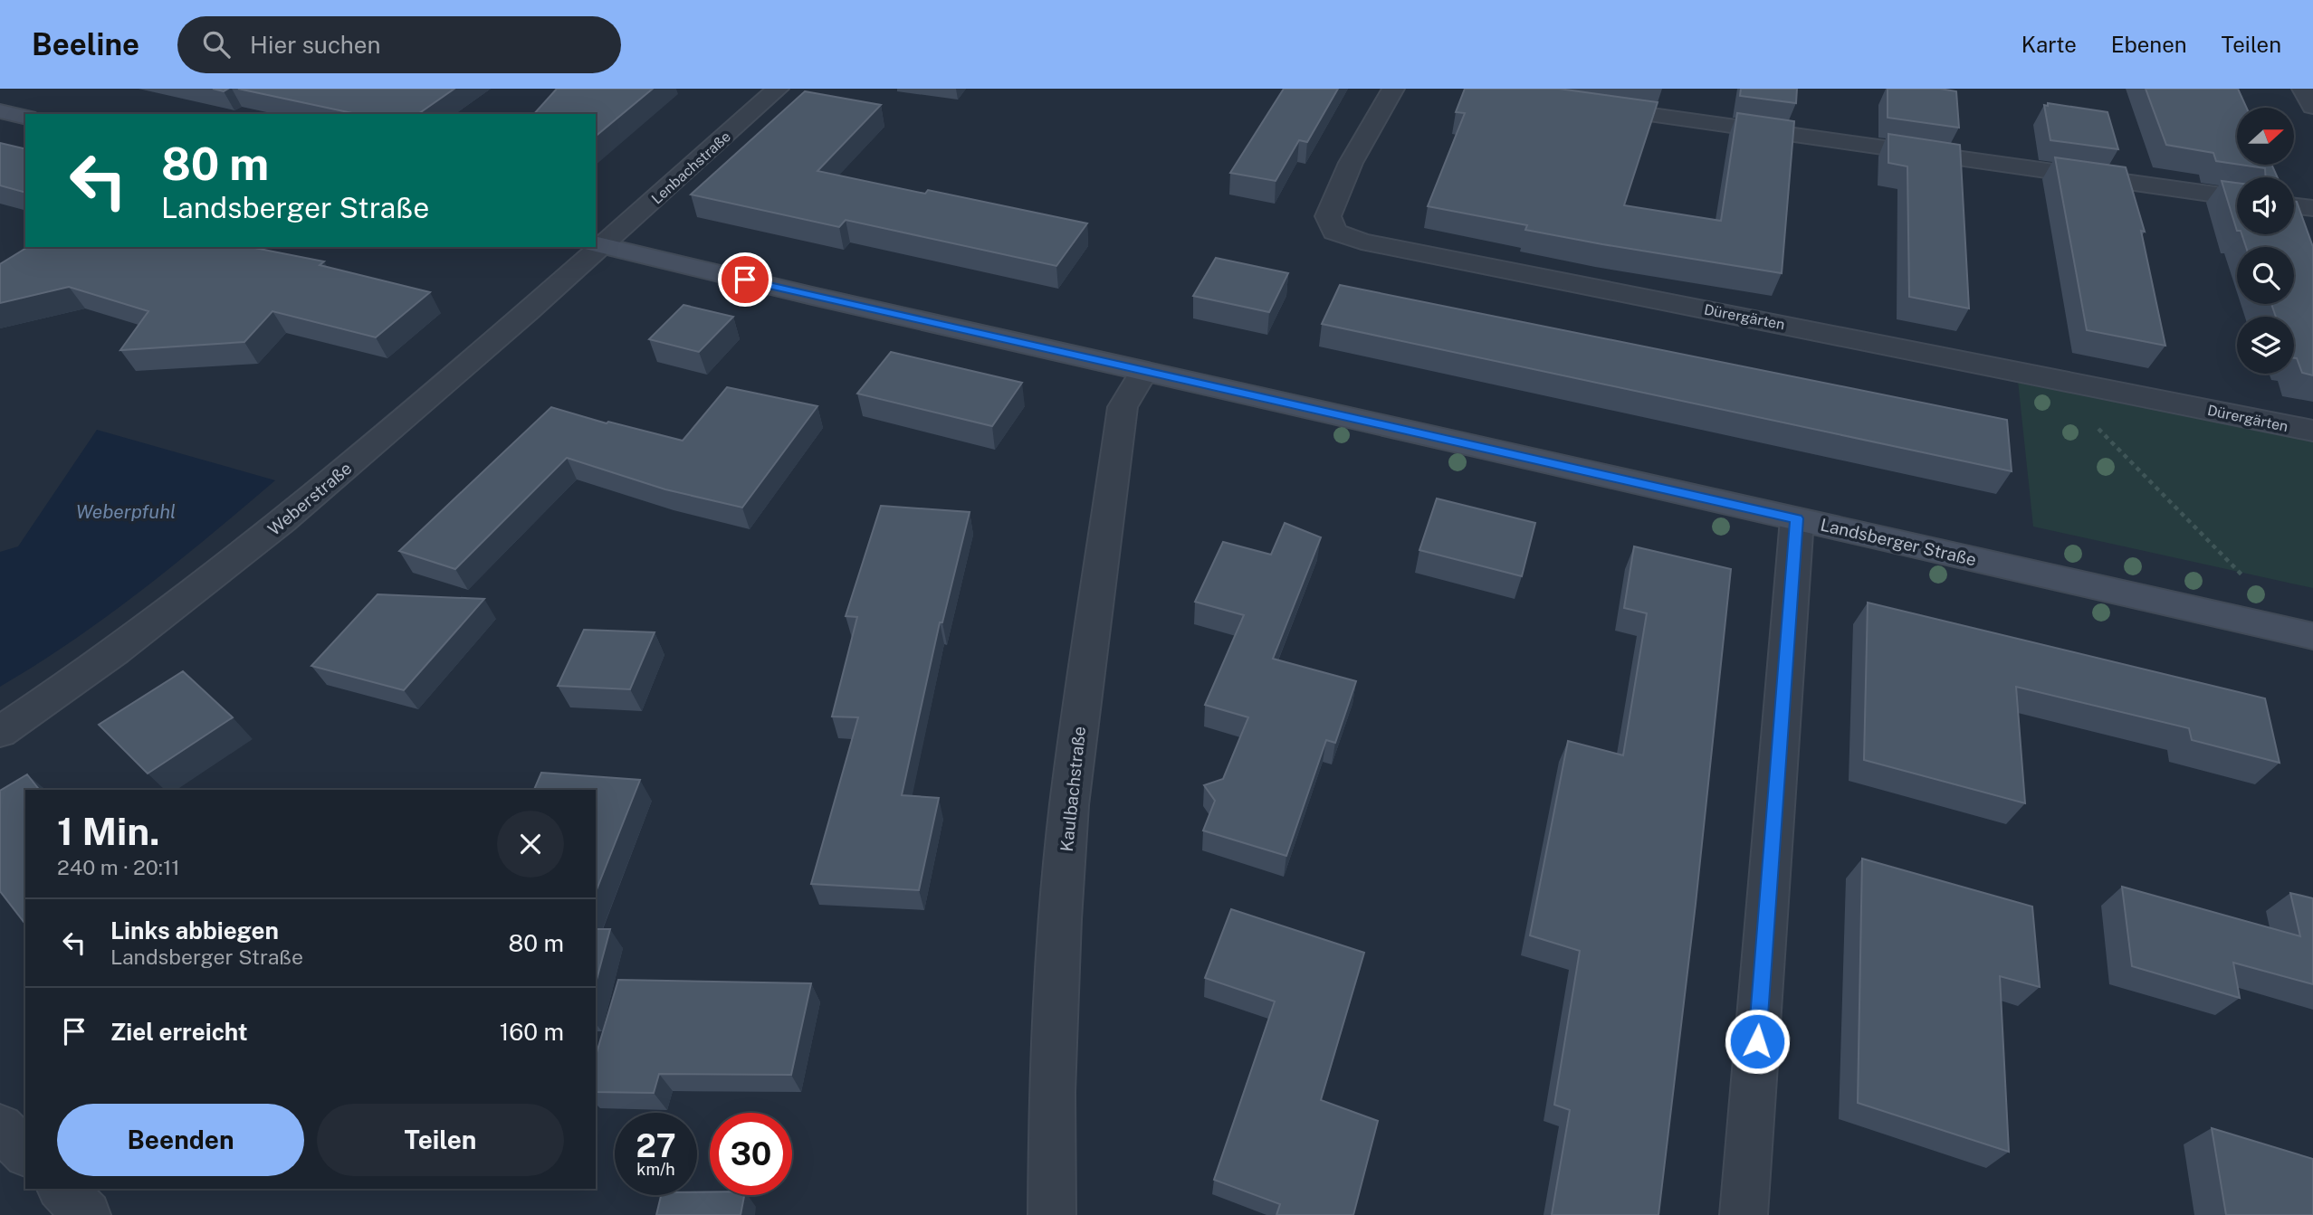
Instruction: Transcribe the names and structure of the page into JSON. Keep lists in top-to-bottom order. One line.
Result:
{"streets":{"street":["Lenbachstraße","Dürergärten","Weberstraße","Landsberger Straße","Kaulbachstraße"]},"crossings":[["Lenbachstraße","Weberstraße"],["Lenbachstraße","Landsberger Straße"],["Weberstraße","Landsberger Straße"],["Landsberger Straße","Kaulbachstraße"]],"water":["Weberpfuhl"],"north":"right","page":{"header":"Beeline","search":"Hier suchen","nav":["Karte","Ebenen","Teilen"],"turn":["80 m","Landsberger Straße"],"heading":["1 Min.","240 m · 20:11"],"list":[{"name":"Links abbiegen","note":"Landsberger Straße","value":"80 m"},{"name":"Ziel erreicht","value":"160 m"}],"buttons":["Beenden","Teilen"],"speed":"27 km/h","limit":"30"}}
